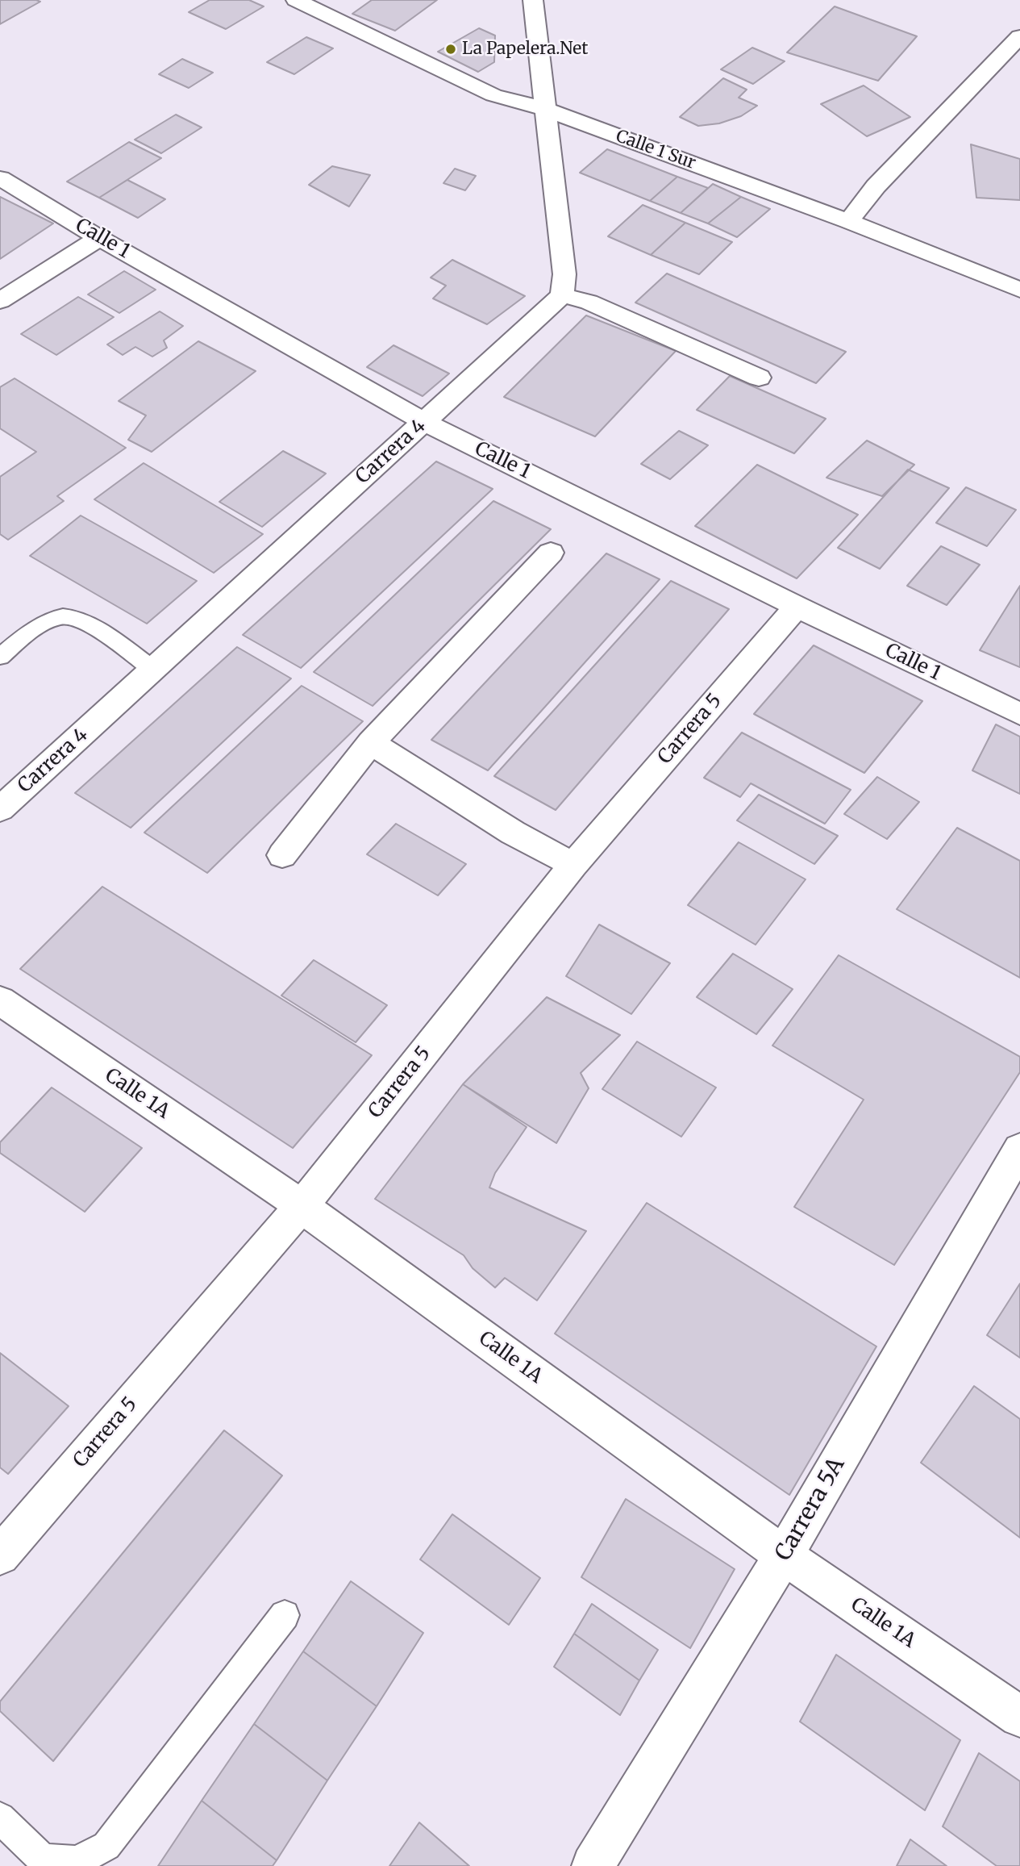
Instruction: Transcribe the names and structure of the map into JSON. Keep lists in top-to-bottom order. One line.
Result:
{"streets":{"street":["Calle 1 Sur","Calle 1","Carrera 4","Carrera 5","Calle 1A","Carrera 5A"]},"crossings":[["Calle 1","Carrera 4"],["Calle 1","Carrera 5"],["Carrera 5","Calle 1A"],["Calle 1A","Carrera 5A"]],"places":["La Papelera.Net"]}
